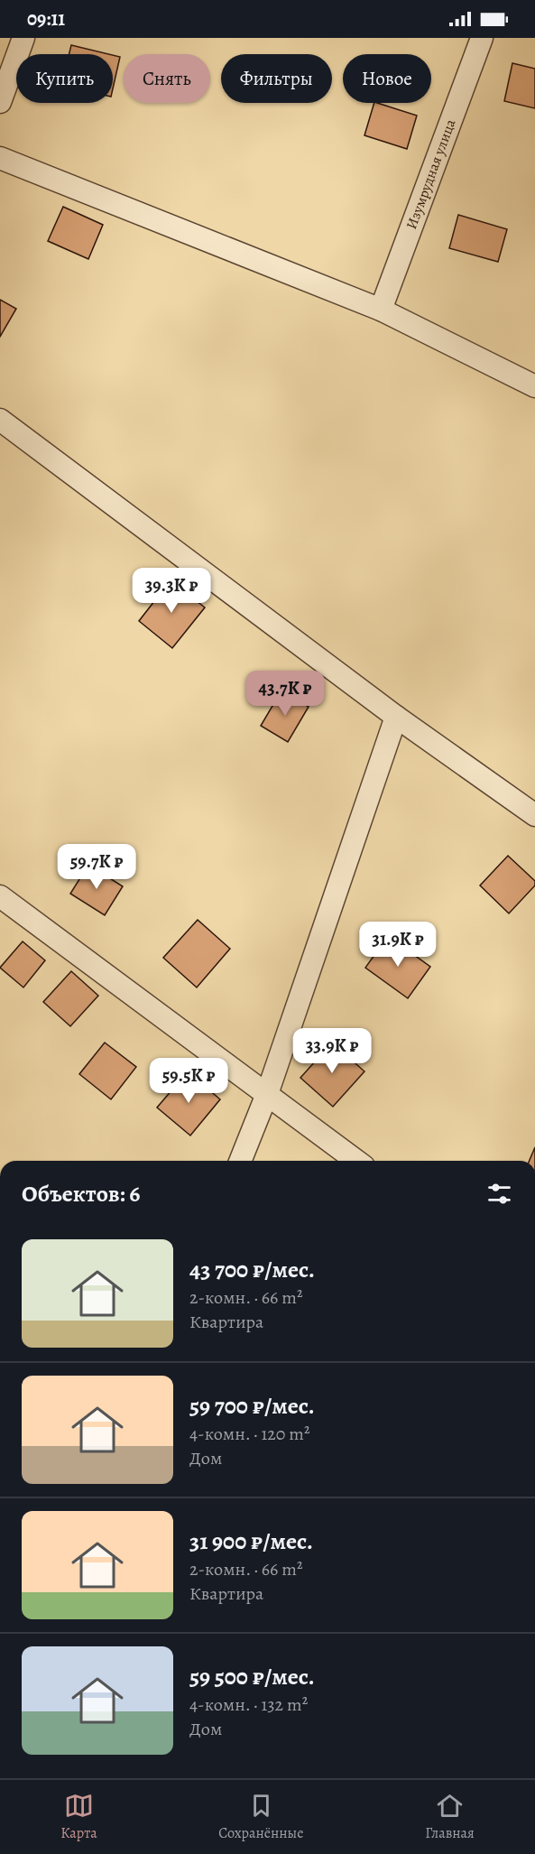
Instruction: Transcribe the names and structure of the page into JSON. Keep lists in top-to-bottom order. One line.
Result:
{"streets":{"street":["Изумрудная улица"]},"page":{"status":"09:11","chip":["Купить","Снять","Фильтры","Новое"],"price":["39.3K ₽","43.7K ₽","59.7K ₽","31.9K ₽","33.9K ₽","59.5K ₽"],"heading":"Объектов: 6","list":[{"name":"43 700 ₽/мес.","note":"2-комн. · 66 m² · Квартира"},{"name":"59 700 ₽/мес.","note":"4-комн. · 120 m² · Дом"},{"name":"31 900 ₽/мес.","note":"2-комн. · 66 m² · Квартира"},{"name":"59 500 ₽/мес.","note":"4-комн. · 132 m² · Дом"}],"tabs":["Карта","Сохранённые","Главная"]}}
